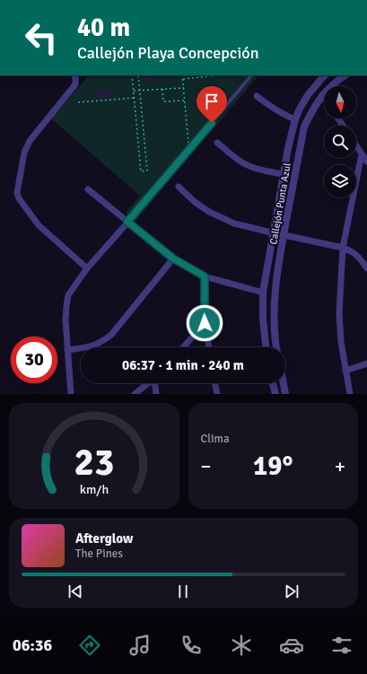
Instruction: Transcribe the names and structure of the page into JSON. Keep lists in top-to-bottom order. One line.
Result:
{"streets":{"street":["Callejón Punta Azul"]},"north":"bottom","page":{"turn":["40 m","Callejón Playa Concepción"],"limit":"30","trip":"06:37 · 1 min · 240 m","tile":"Clima","heat":["−","19°","+"],"song":["Afterglow","The Pines"],"tabs":"06:36","gauge":["23","km/h"]}}
